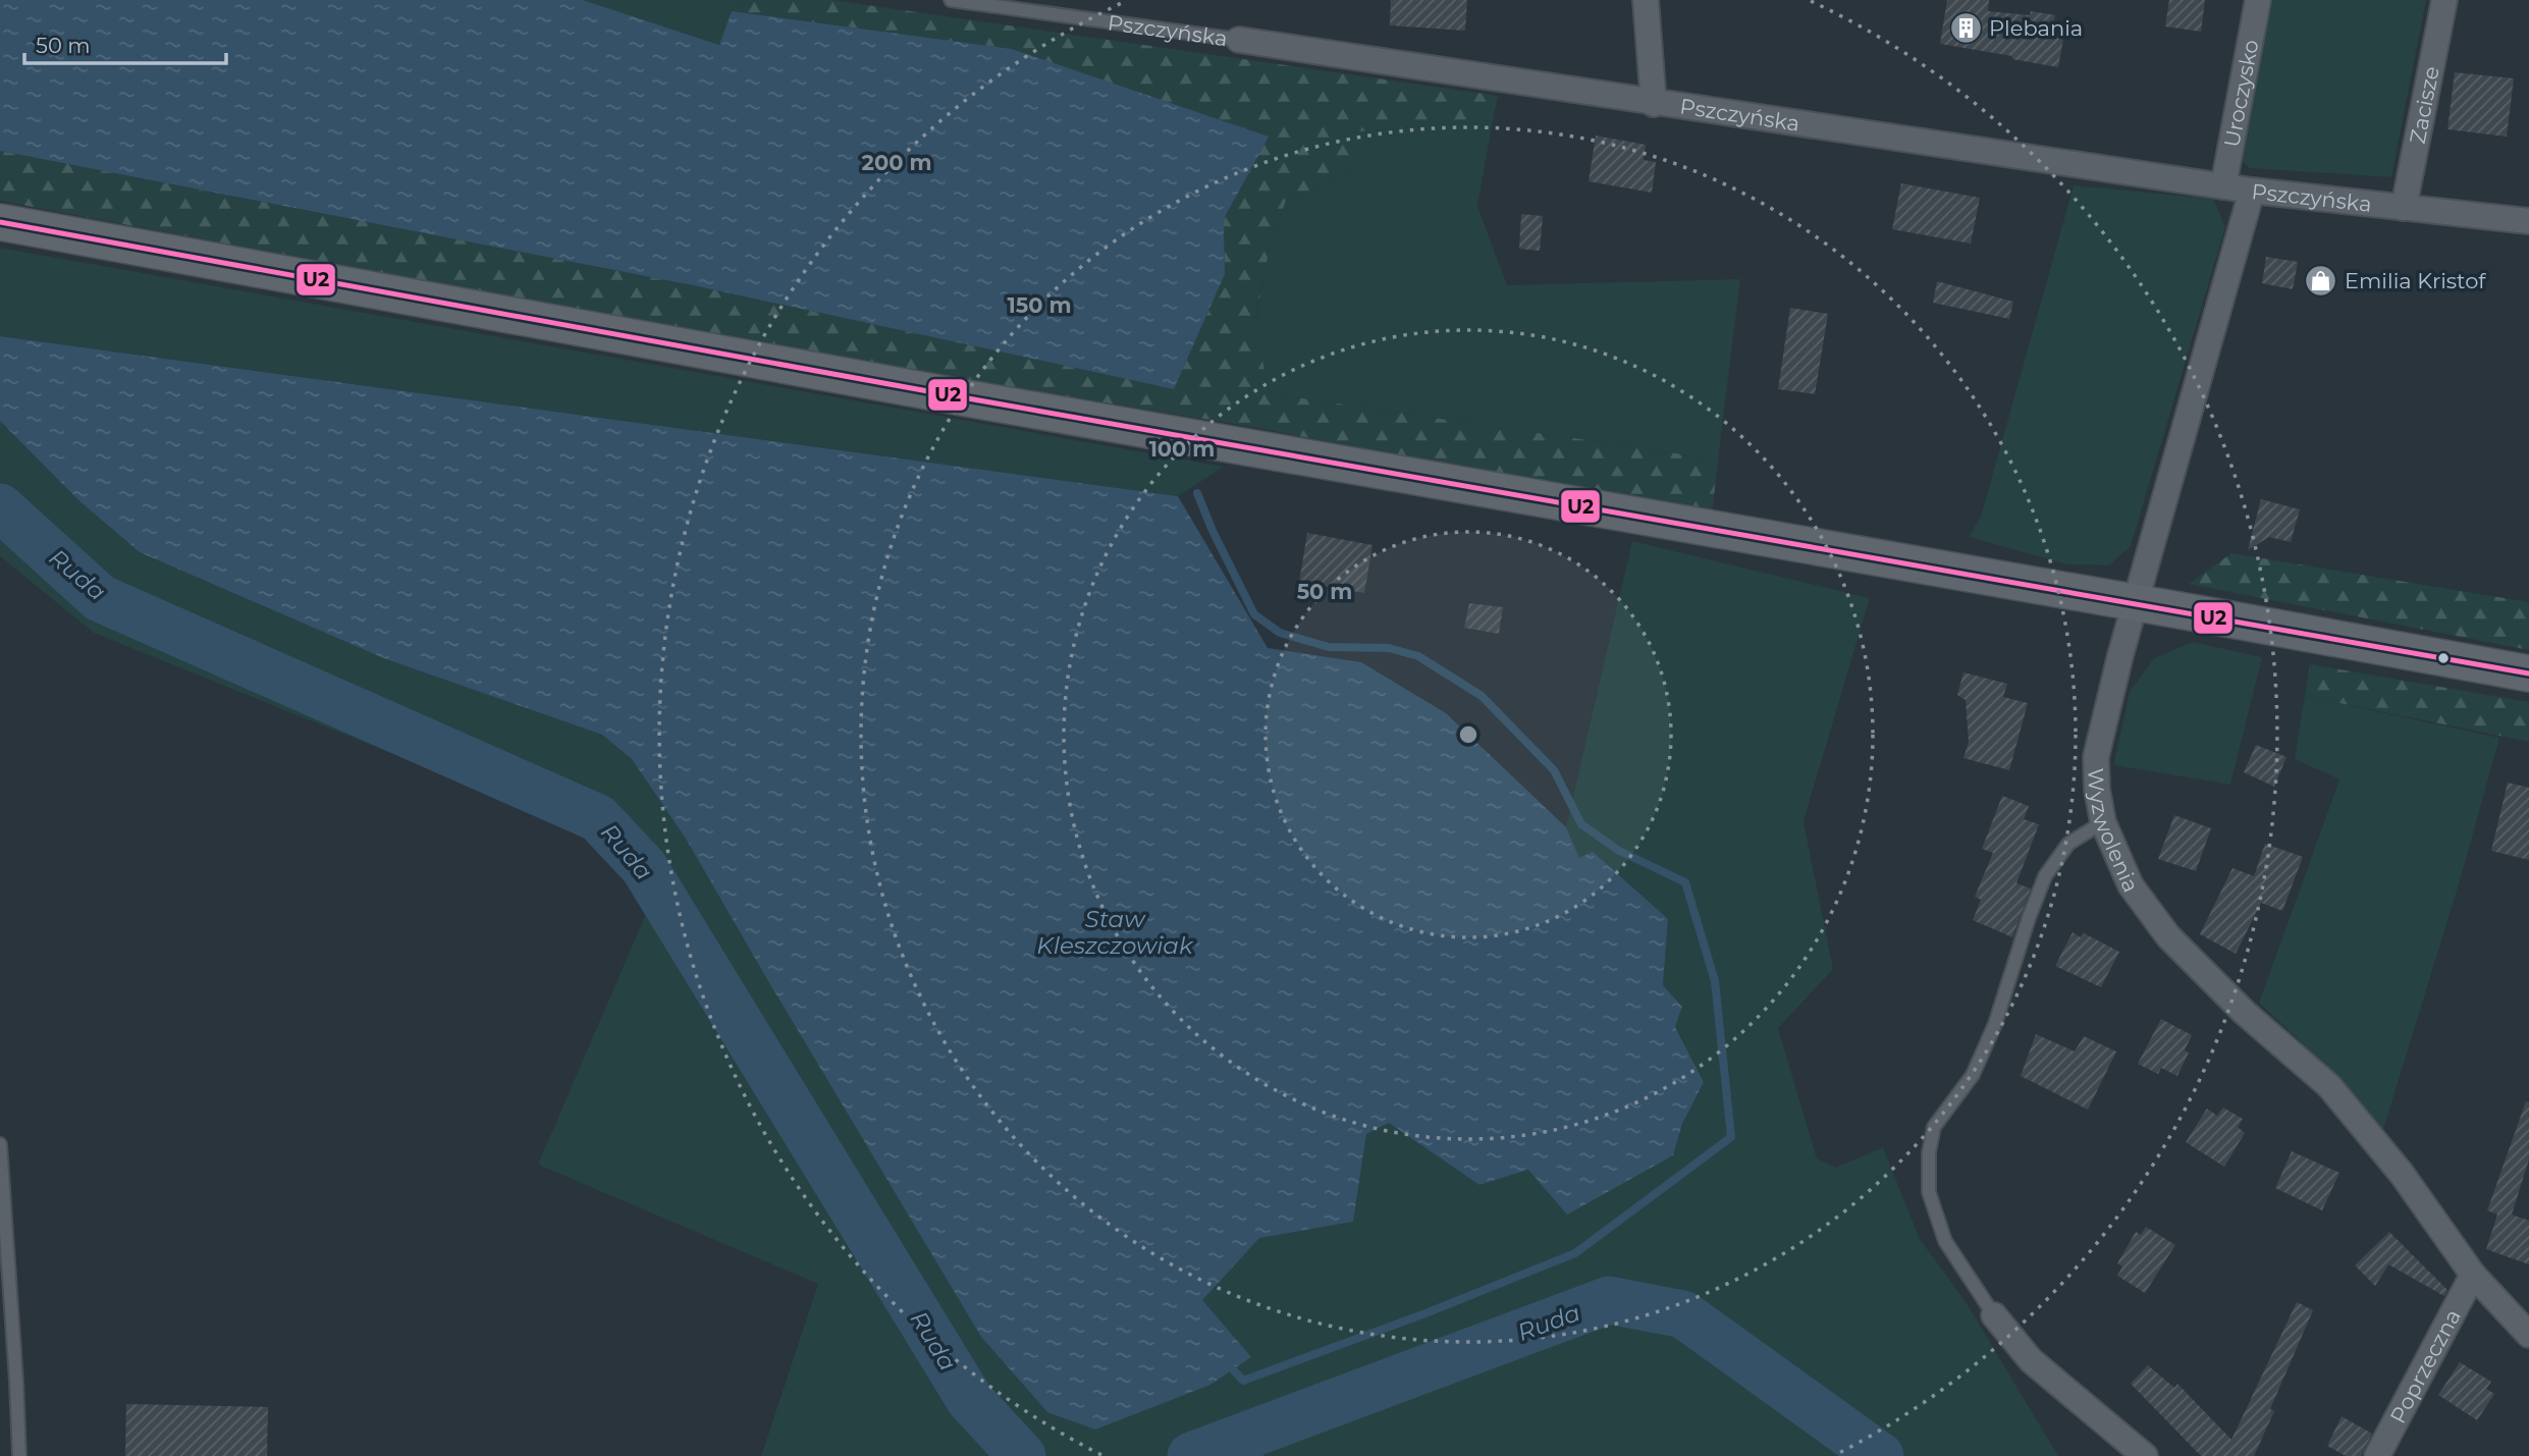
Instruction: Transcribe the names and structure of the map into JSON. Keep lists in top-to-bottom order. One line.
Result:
{"streets":{"street":["Pszczyńska","Uroczysko","Zacisze","Wyzwolenia","Poprzeczna"]},"crossings":[["Pszczyńska","Uroczysko"],["Pszczyńska","Zacisze"],["Pszczyńska","Wyzwolenia"],["Wyzwolenia","Poprzeczna"]],"water":["Ruda","Staw Kleszczowiak"],"places":{"building":["Plebania"],"shop":["Emilia Kristof"]},"lines":["transit line U2"],"scale_bar":"50 m","rings":["200 m","150 m","100 m","50 m"]}
